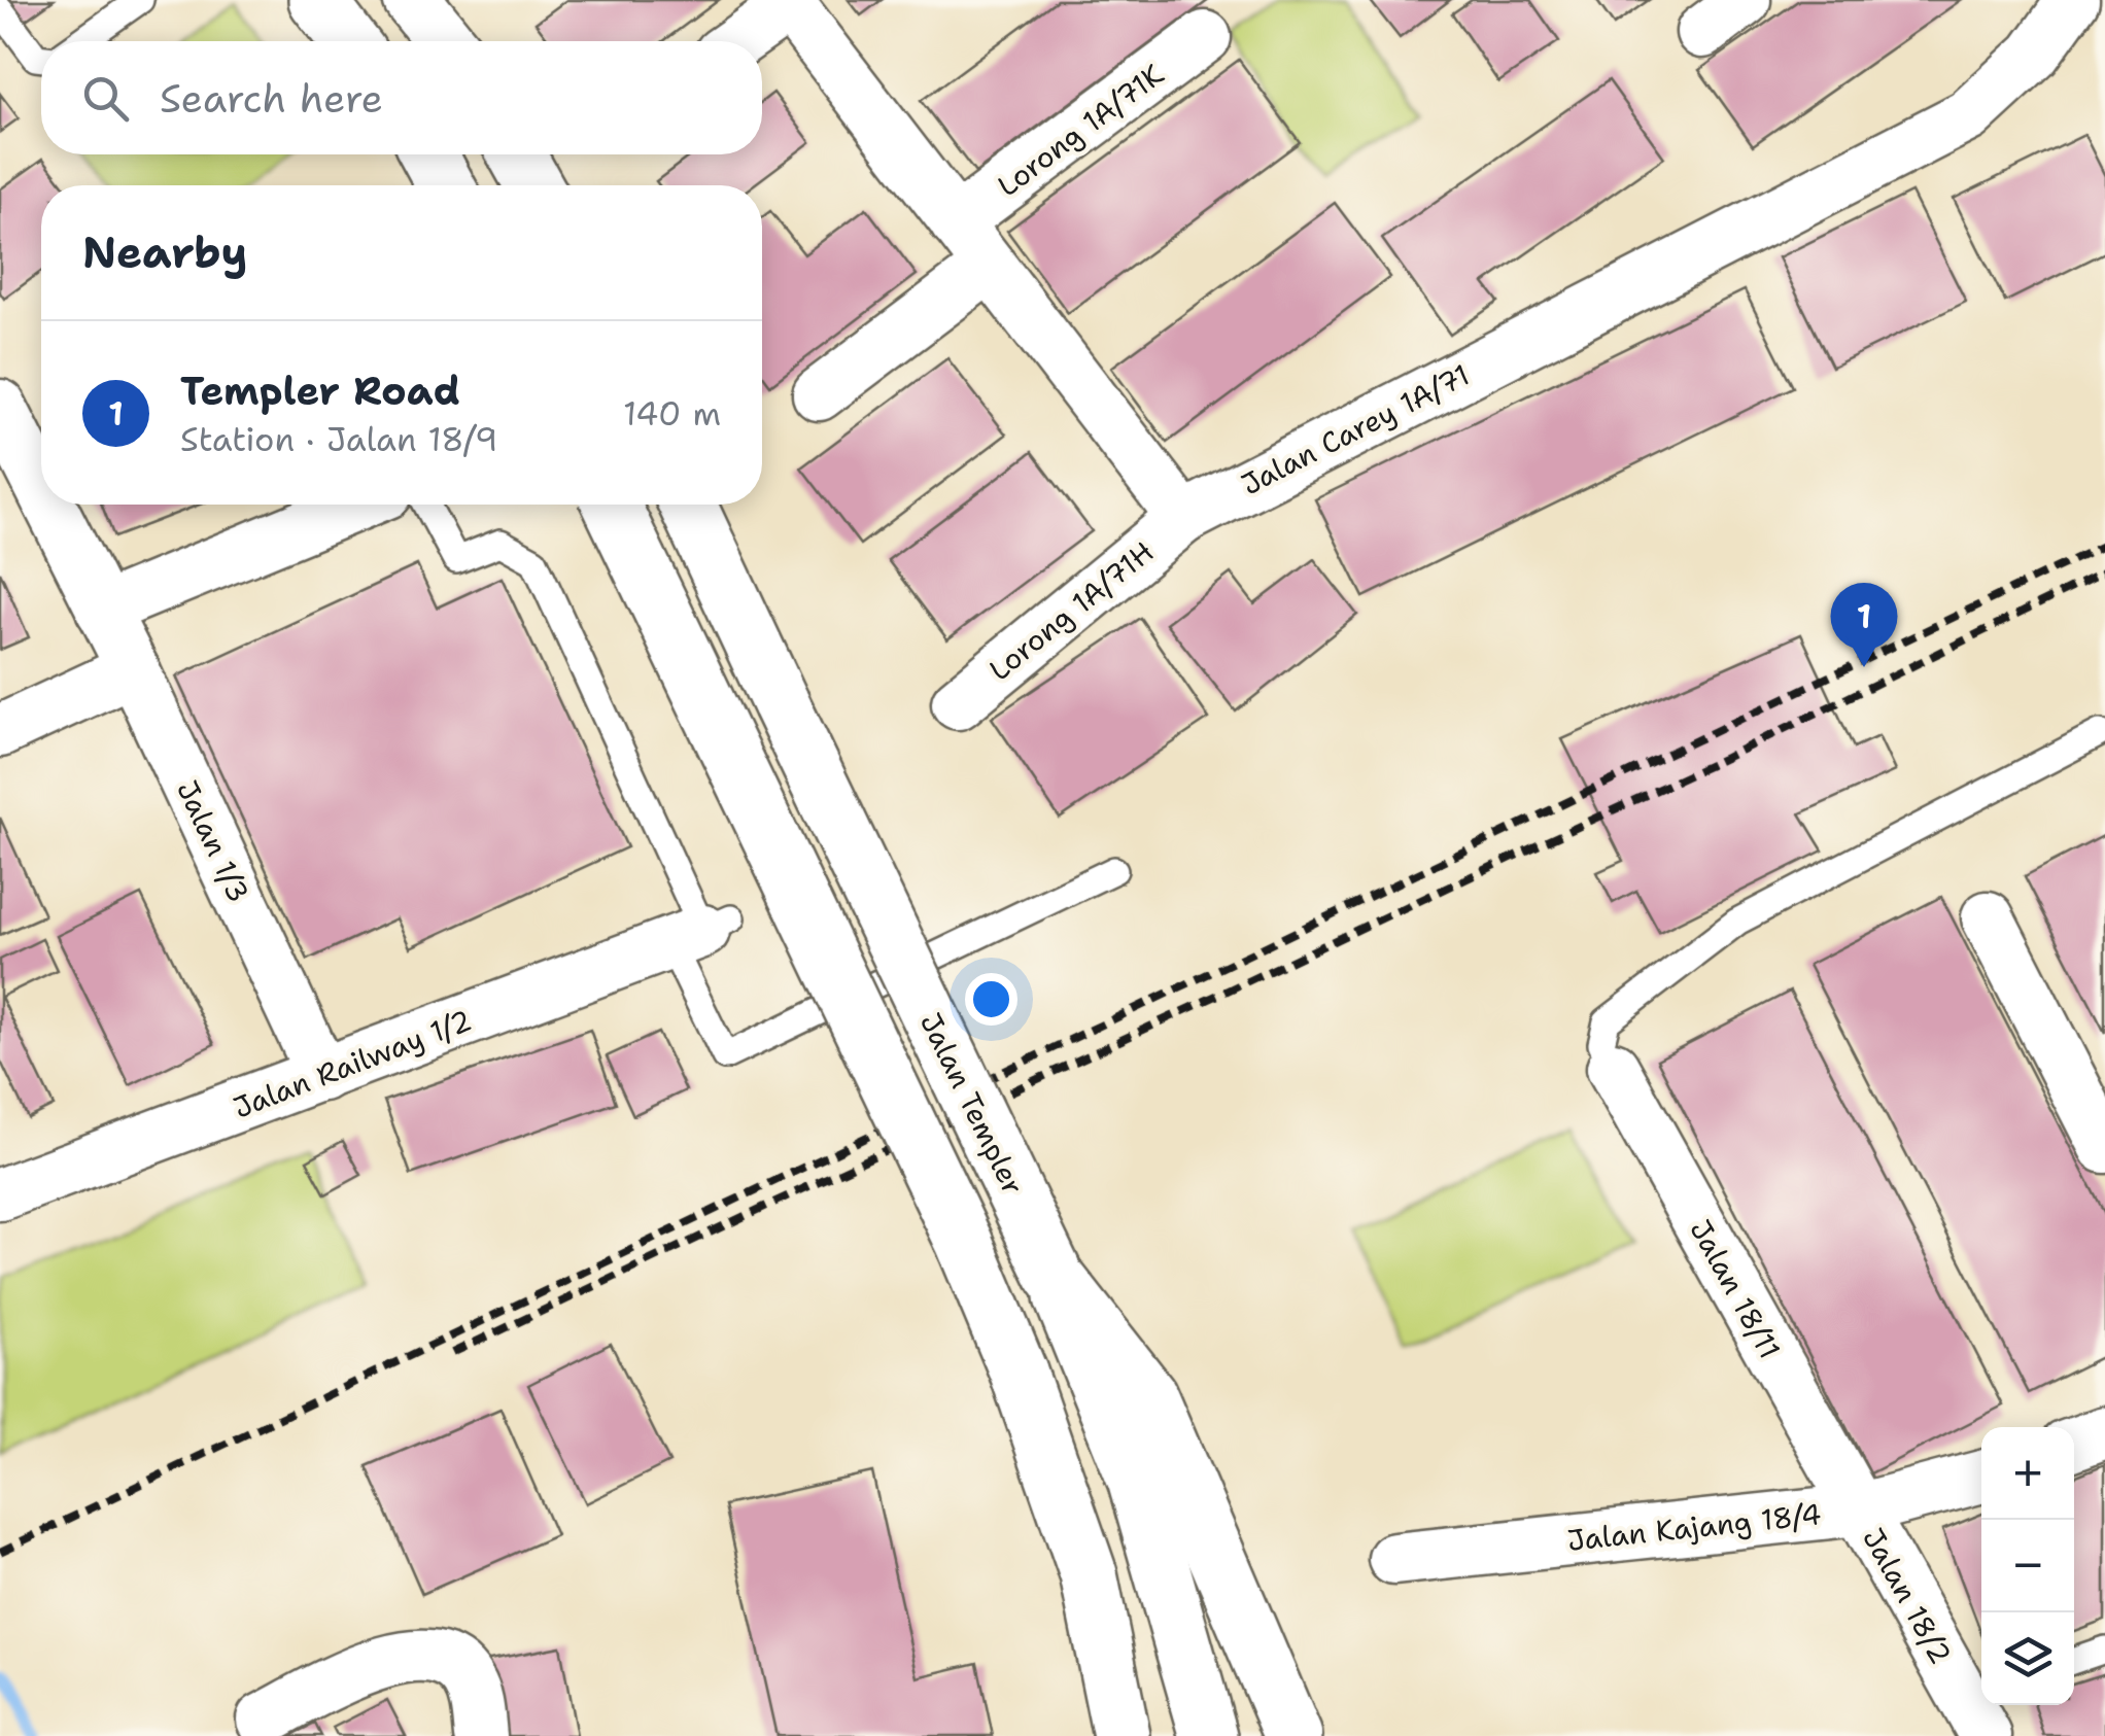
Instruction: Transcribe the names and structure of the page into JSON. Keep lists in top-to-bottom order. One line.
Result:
{"streets":{"main road":["Jalan Templer"],"street":["Lorong 1A/71K","Jalan Carey 1A/71","Lorong 1A/71H","Jalan 1/3","Jalan Railway 1/2","Jalan 18/11","Jalan Kajang 18/4","Jalan 18/2"]},"crossings":[["Jalan Carey 1A/71","Lorong 1A/71H"],["Jalan 1/3","Jalan Railway 1/2"],["Jalan 18/11","Jalan Kajang 18/4"],["Jalan 18/11","Jalan 18/2"],["Jalan Kajang 18/4","Jalan 18/2"]],"page":{"search":"Search here","heading":"Nearby","list":[{"mark":"1","name":"Templer Road","note":"Station · Jalan 18/9","value":"140 m"}],"pins":"1","map_buttons":["+","−"]}}
